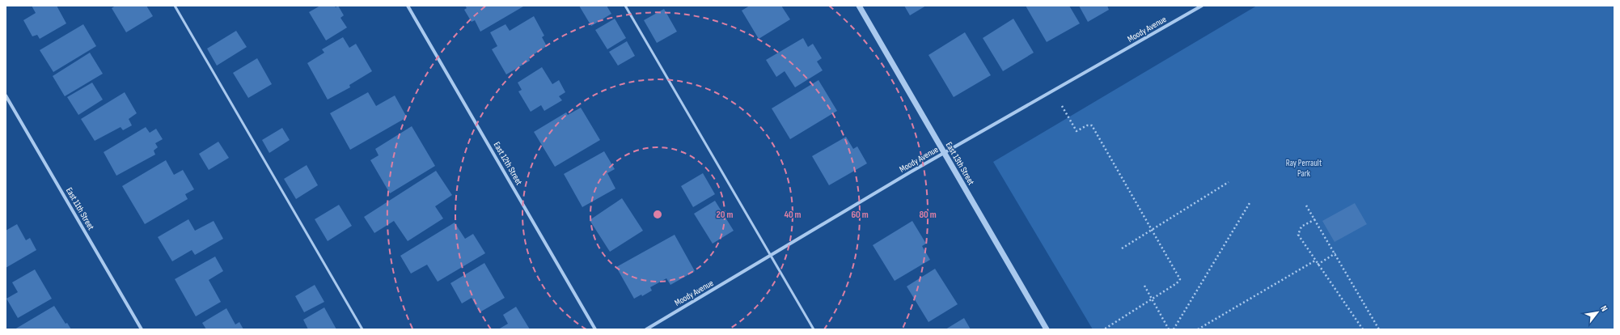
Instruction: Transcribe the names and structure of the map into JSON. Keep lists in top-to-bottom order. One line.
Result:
{"streets":{"street":["Moody Avenue","East 12th Street","East 13th Street","East 11th Street"]},"crossings":[["Moody Avenue","East 13th Street"]],"parks":["Ray Perrault Park"],"north":"top right","rings":["20 m","40 m","60 m","80 m"]}
